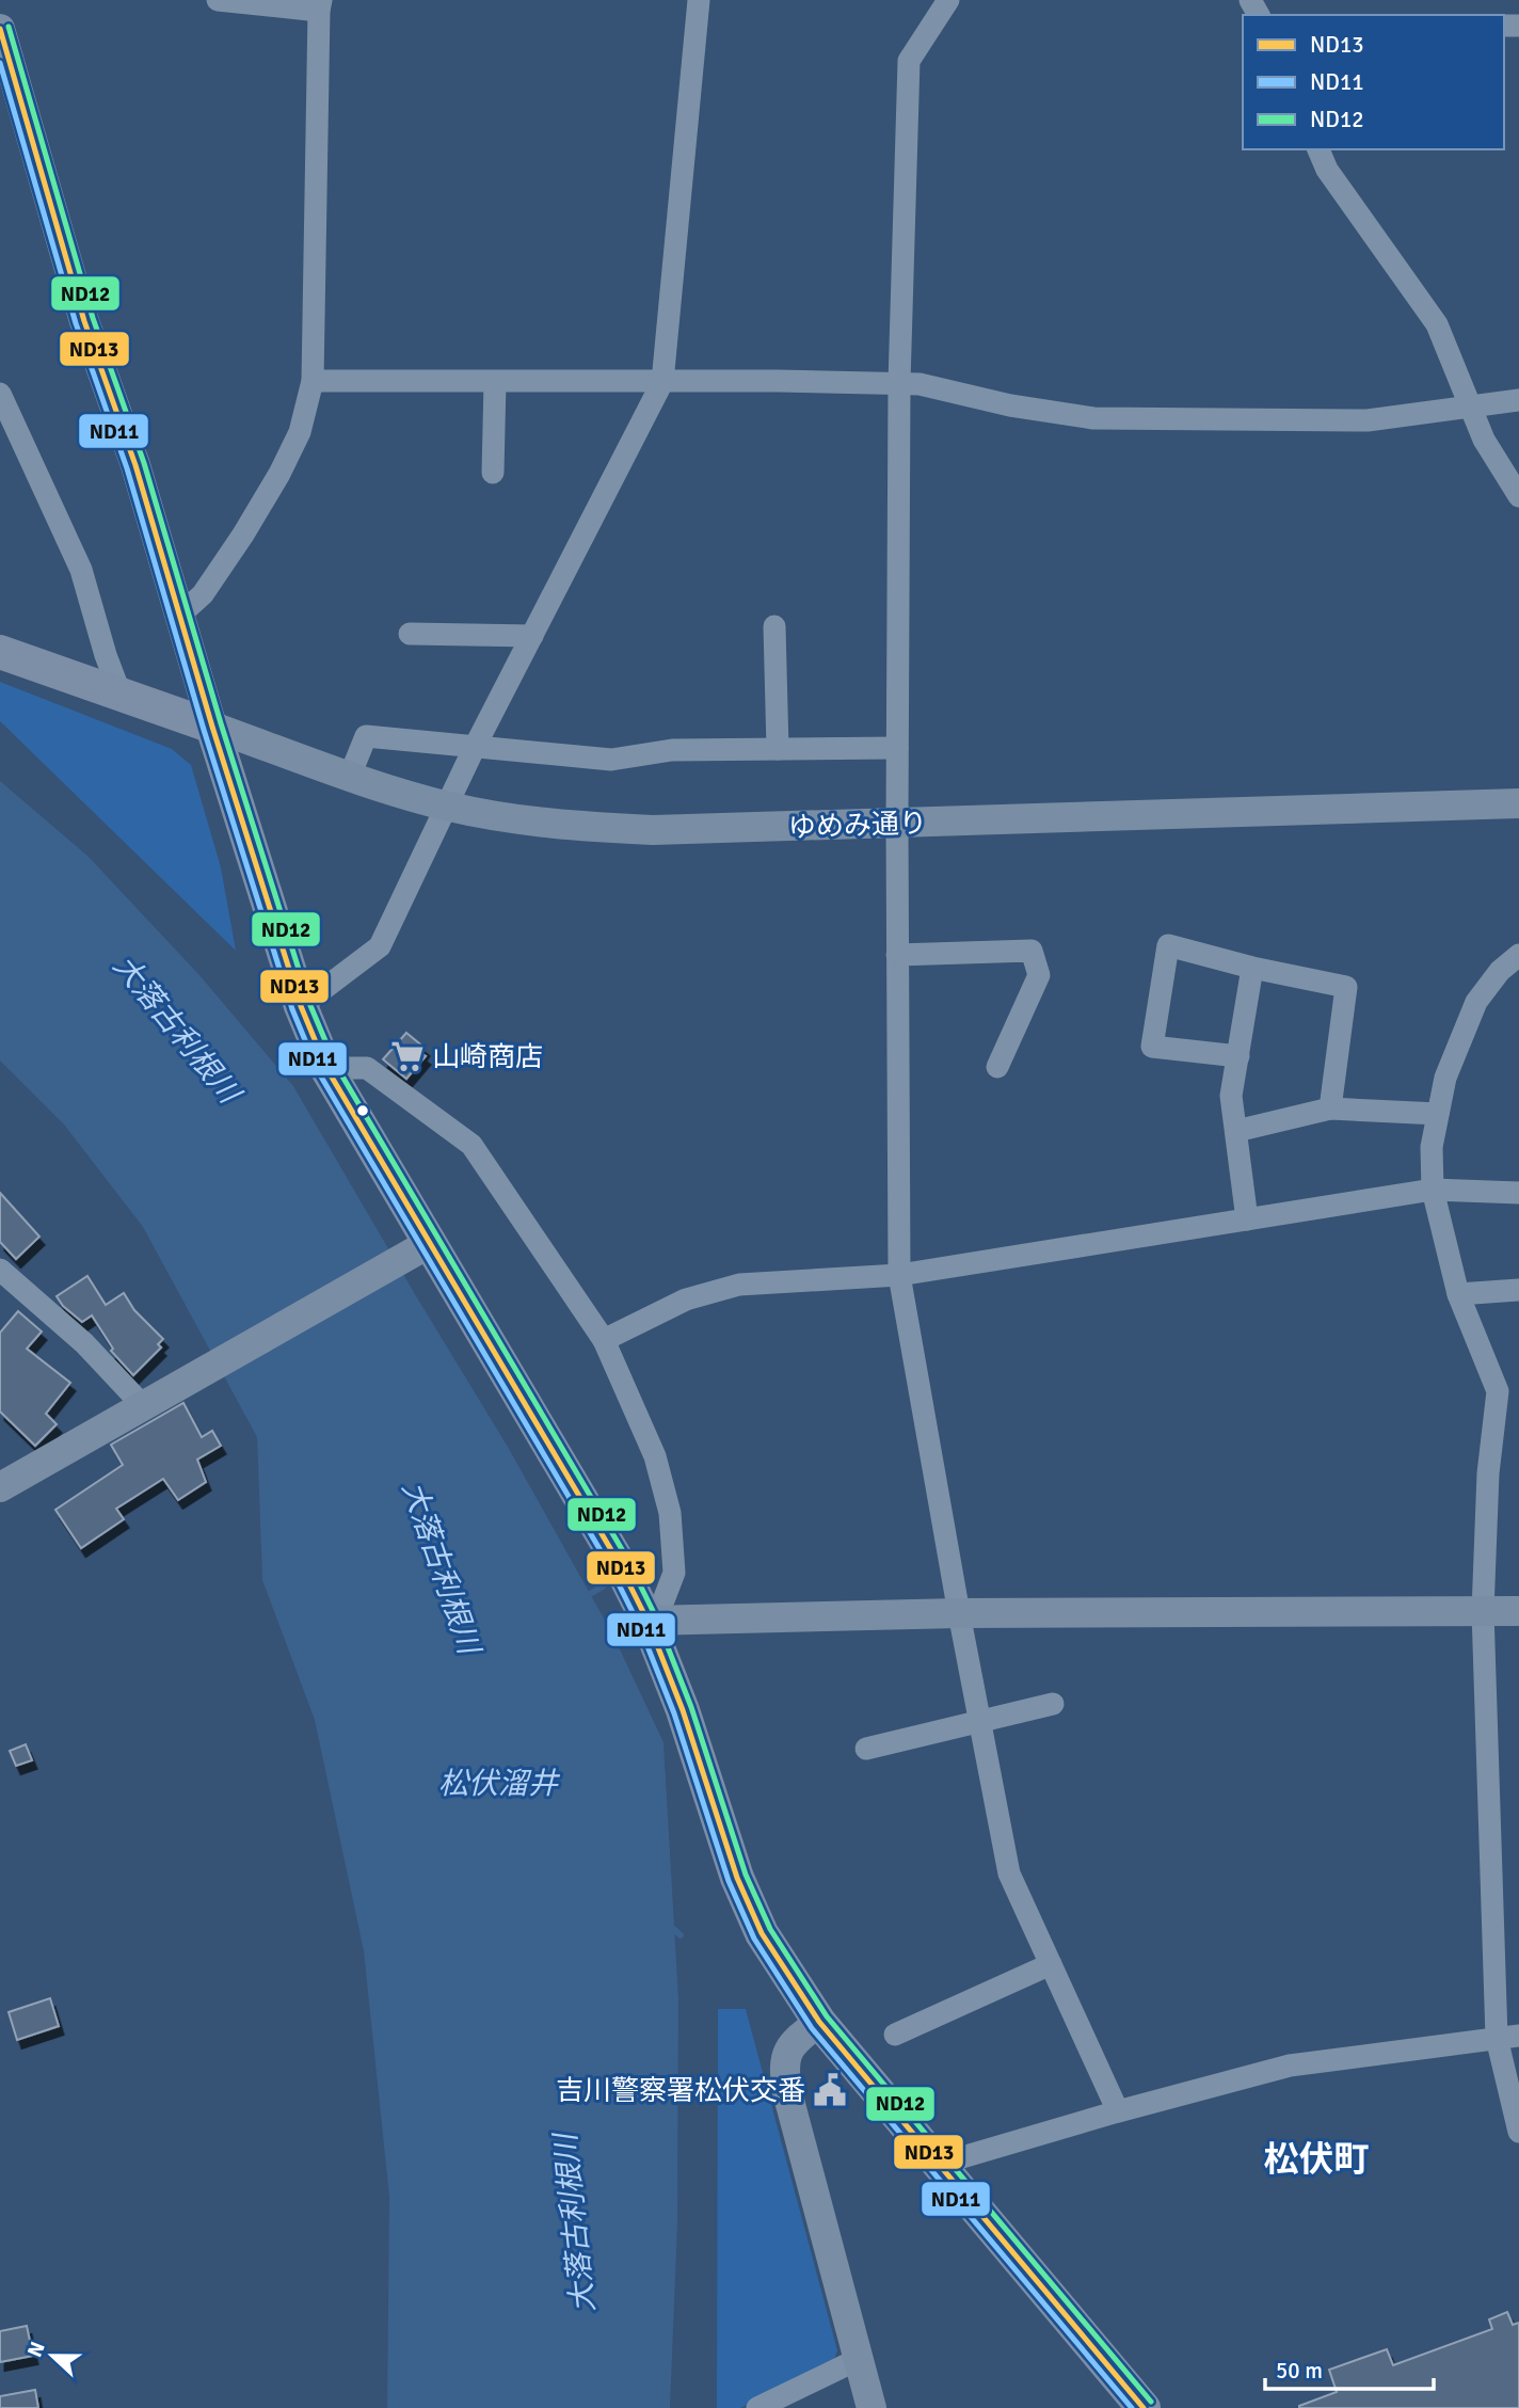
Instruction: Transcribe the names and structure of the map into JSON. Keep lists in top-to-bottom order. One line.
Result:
{"streets":{"street":["ゆめみ通り"]},"districts":["松伏町"],"water":["大落古利根川","松伏溜井"],"places":{"supermarket":["山崎商店"],"public building":["吉川警察署松伏交番"]},"lines":["transit line ND12","transit line ND13","transit line ND11"],"legend":["ND13","ND11","ND12"],"scale_bar":"50 m","north":"left"}
